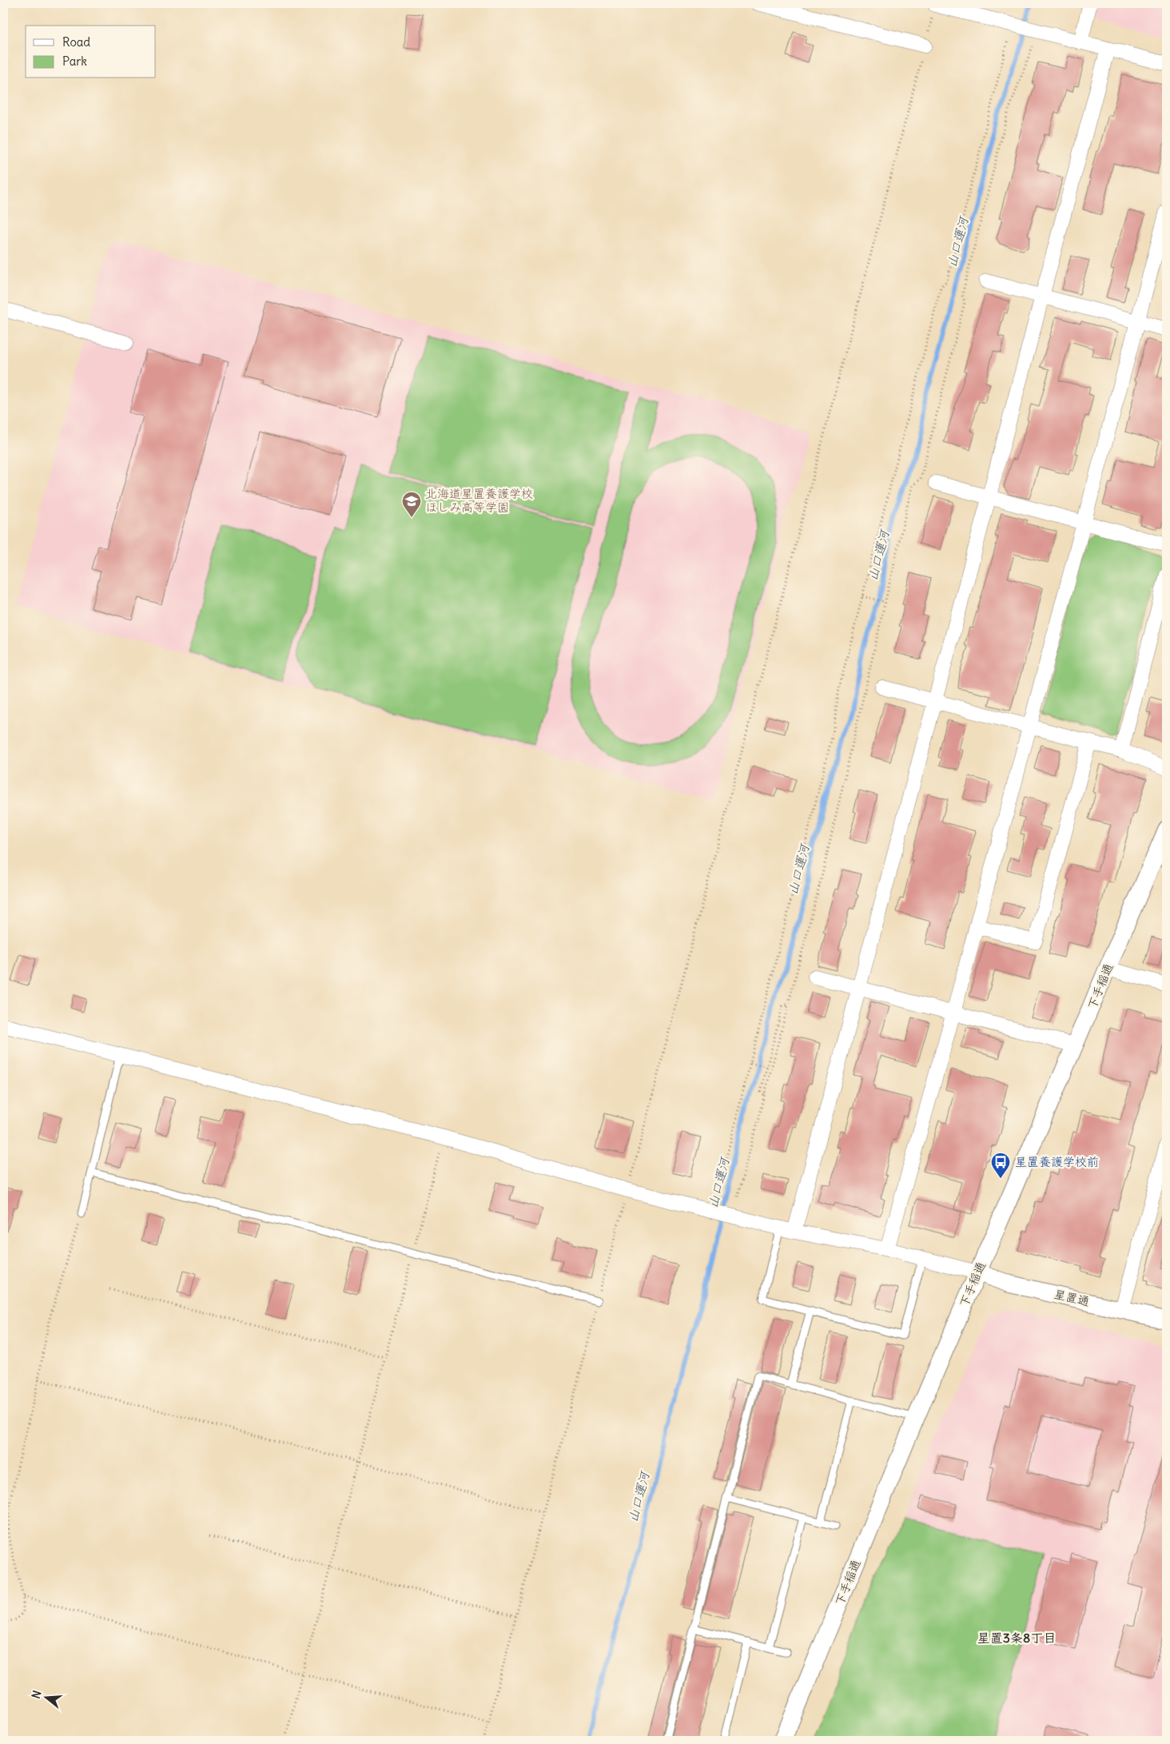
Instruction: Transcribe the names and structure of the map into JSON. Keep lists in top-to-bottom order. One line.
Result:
{"streets":{"street":["下手稲通","星置通"]},"crossings":[["下手稲通","星置通"]],"districts":["星置3条8丁目"],"water":["山口運河"],"places":{"school or university":["北海道星置養護学校 ほしみ高等学園"],"bus stop":["星置養護学校前"]},"legend":["Road","Park"],"north":"left"}
